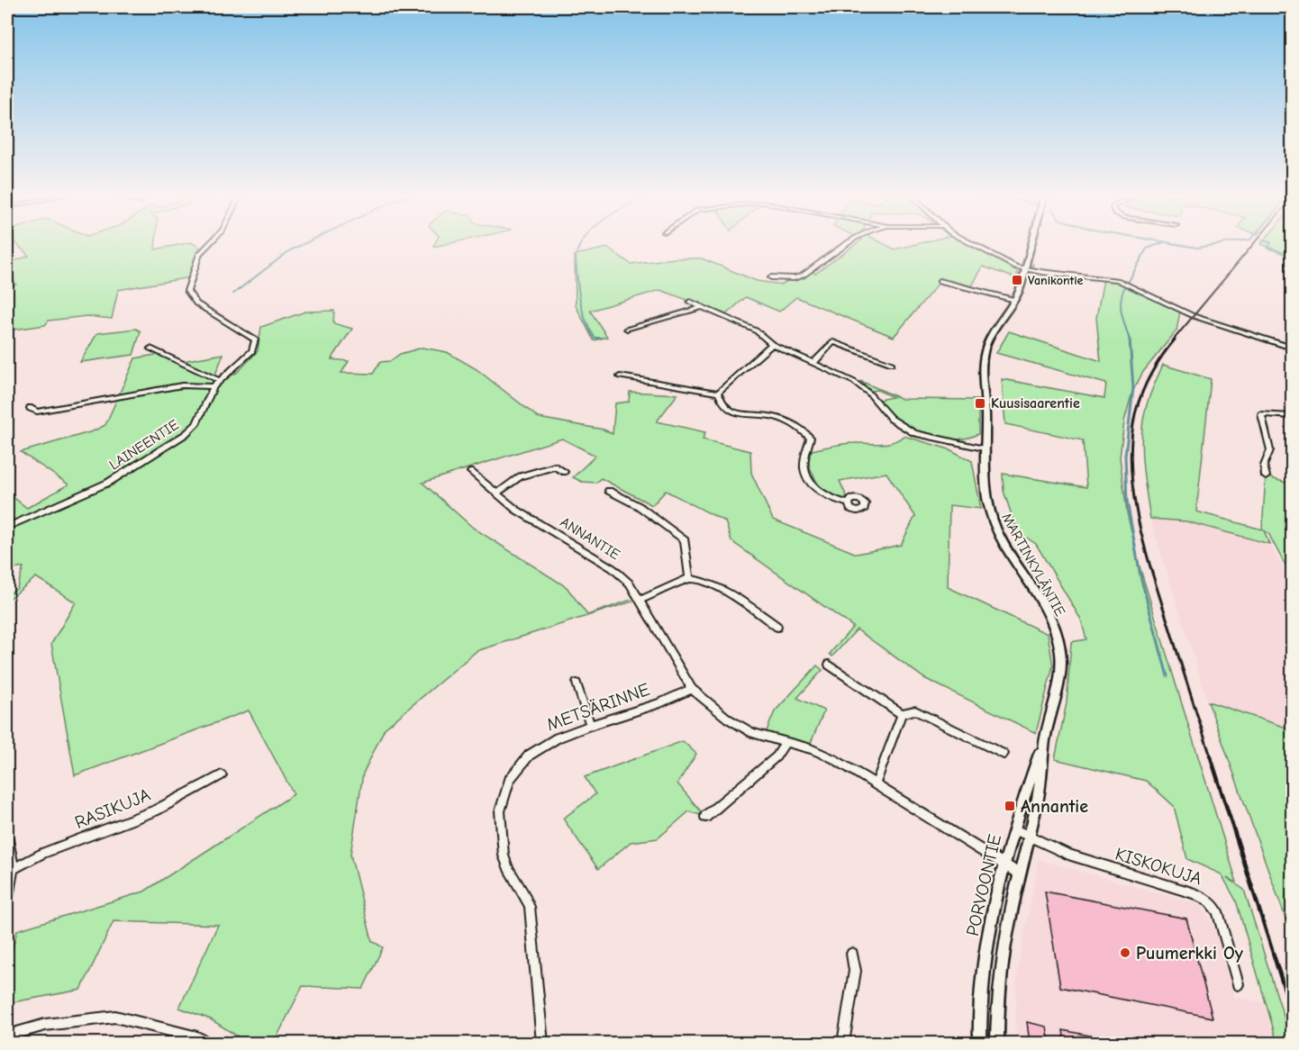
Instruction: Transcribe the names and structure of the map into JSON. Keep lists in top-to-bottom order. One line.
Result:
{"streets":{"street":["LAINEENTIE","ANNANTIE","MARTINKYLÄNTIE","METSÄRINNE","RASIKUJA","KISKOKUJA","PORVOONTIE"]},"crossings":[["ANNANTIE","METSÄRINNE"],["ANNANTIE","PORVOONTIE"],["MARTINKYLÄNTIE","PORVOONTIE"],["KISKOKUJA","PORVOONTIE"]],"places":{"transit":["Vanikontie","Kuusisaarentie","Annantie"],"other":["Puumerkki Oy"]}}
